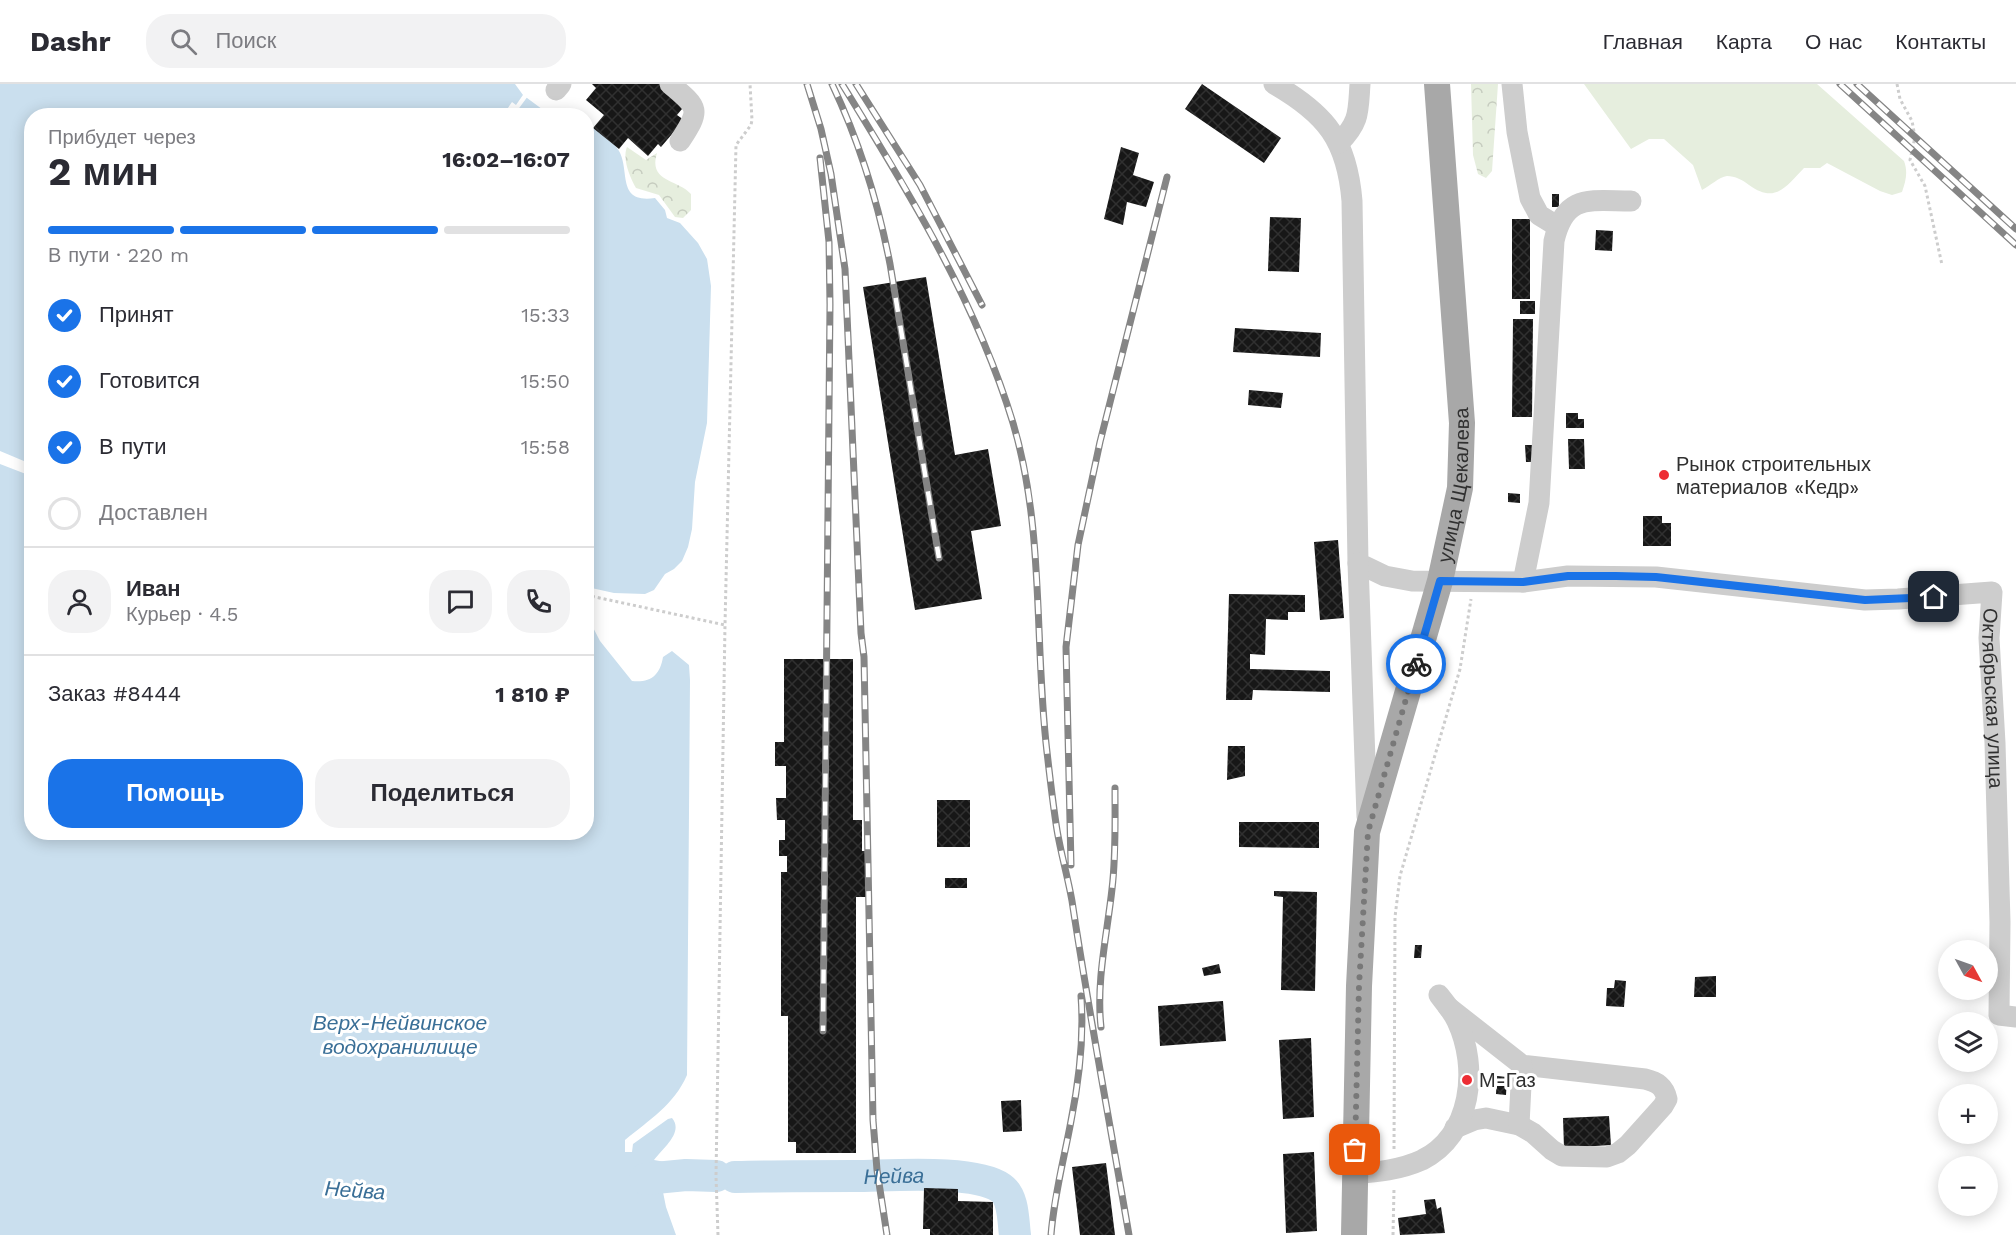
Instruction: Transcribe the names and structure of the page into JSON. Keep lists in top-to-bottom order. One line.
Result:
{"streets":{"main road":["улица Щекалева"],"street":["Октябрьская улица"]},"crossings":[["улица Щекалева","Октябрьская улица"]],"water":["Верх-Нейвинское водохранилище","Нейва"],"places":["Рынок строительных материалов «Кедр»","М-Газ"],"north":"bottom right","page":{"header":"Dashr","search":"Поиск","nav":["Главная","Карта","О нас","Контакты"],"heading":["2 мин","Прибудет через","16:02–16:07"],"panel":["Иван","Курьер · 4.5","Заказ #8444","1 810 ₽"],"bar":"В пути · 220 m","list":[["Принят","15:33"],["Готовится","15:50"],["В пути","15:58"],"Доставлен"],"buttons":["Помощь","Поделиться"],"map_buttons":["+","−"]}}
